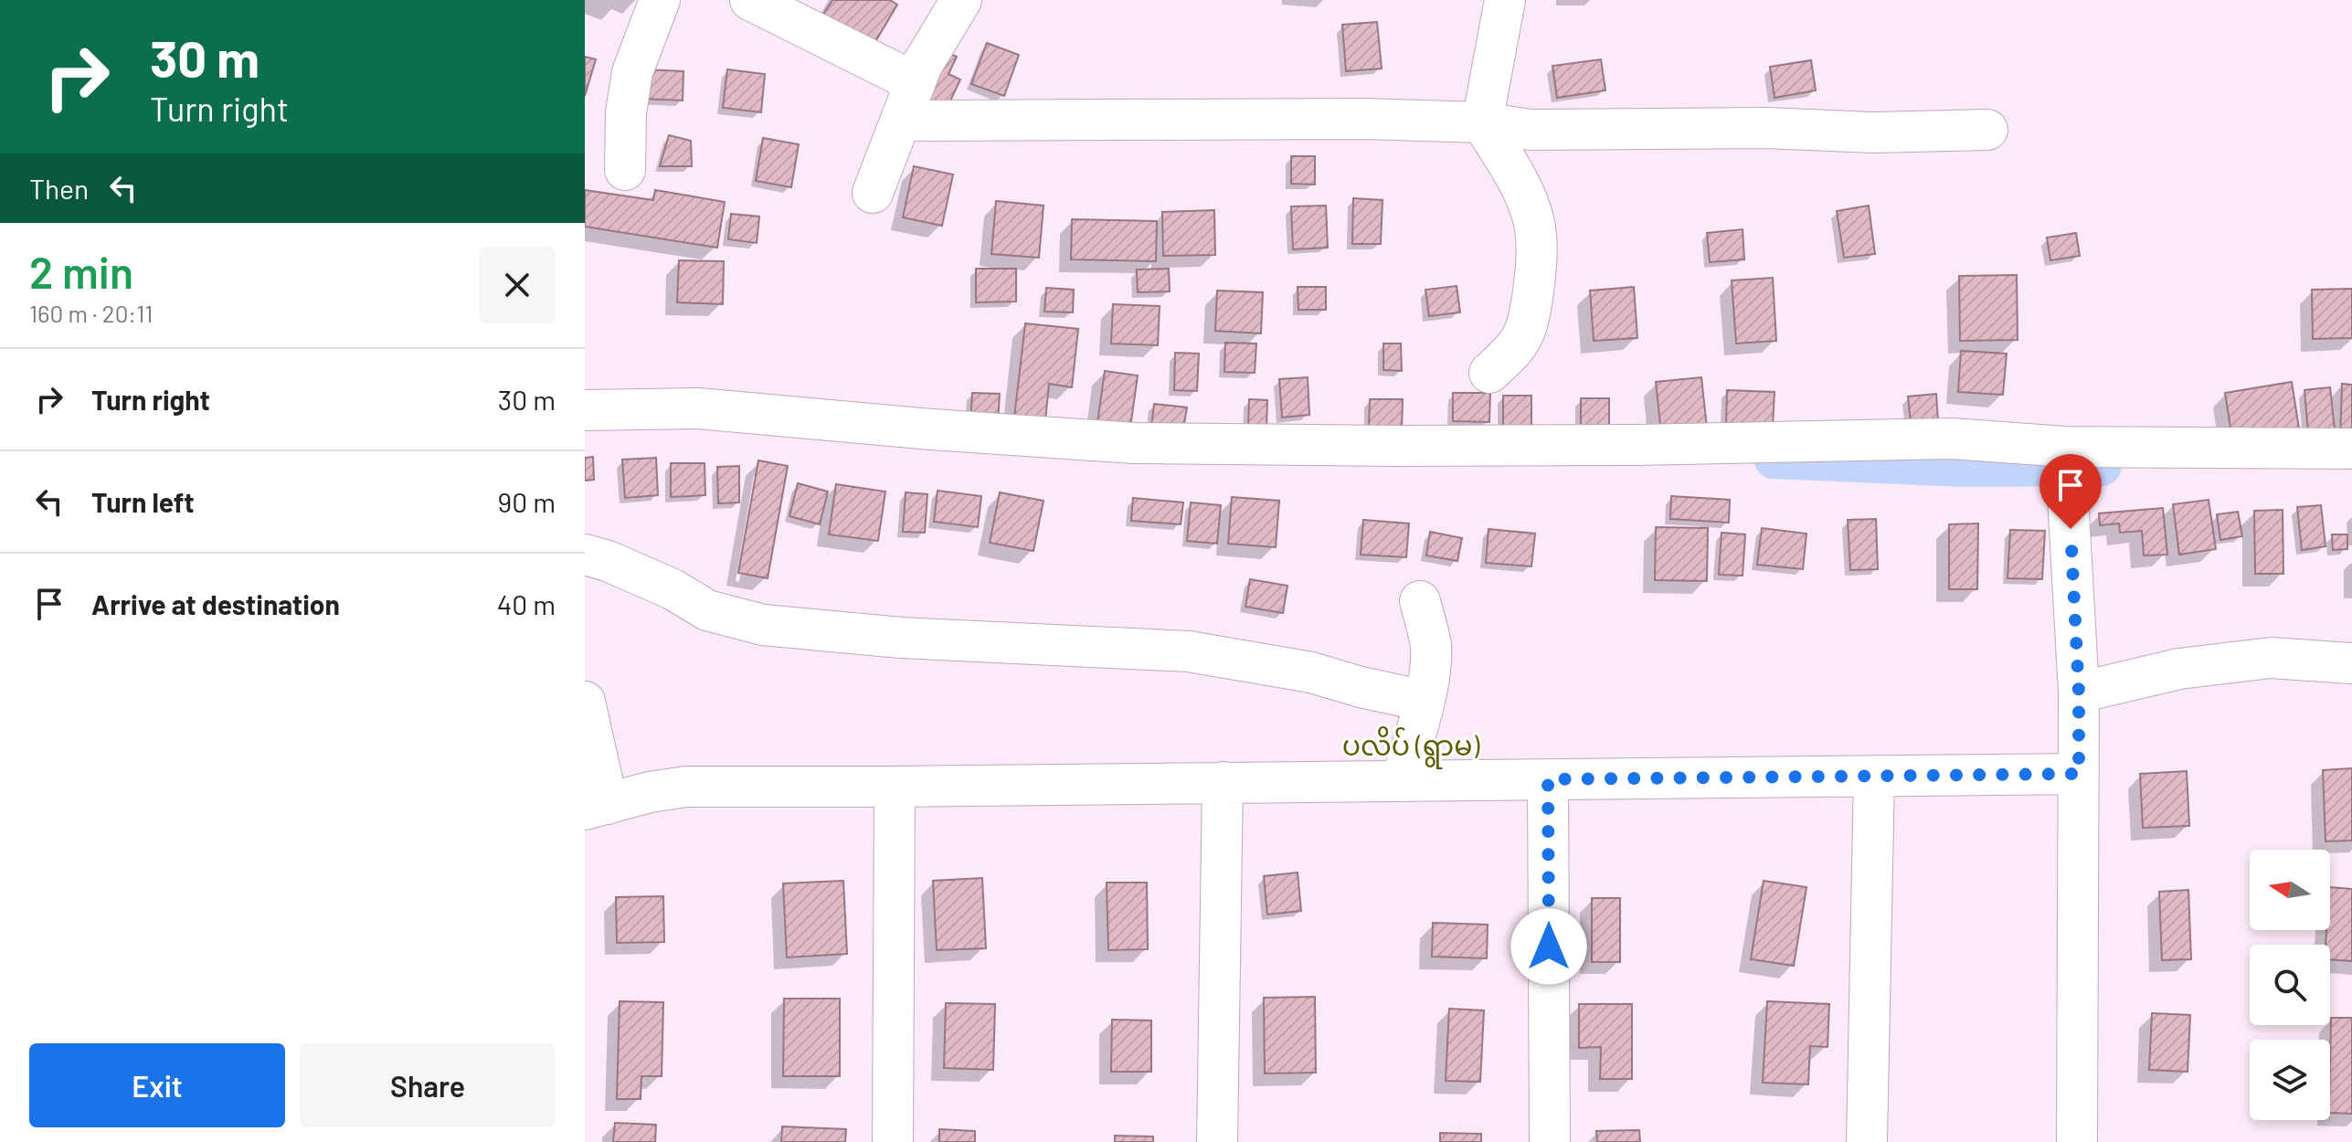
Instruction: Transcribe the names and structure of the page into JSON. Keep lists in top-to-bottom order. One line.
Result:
{"districts":["ပလိပ် (ရွာမ)"],"north":"left","page":{"turn":["30 m","Turn right"],"then":"Then","heading":["2 min","160 m · 20:11"],"list":[{"name":"Turn right","value":"30 m"},{"name":"Turn left","value":"90 m"},{"name":"Arrive at destination","value":"40 m"}],"buttons":["Exit","Share"]}}
